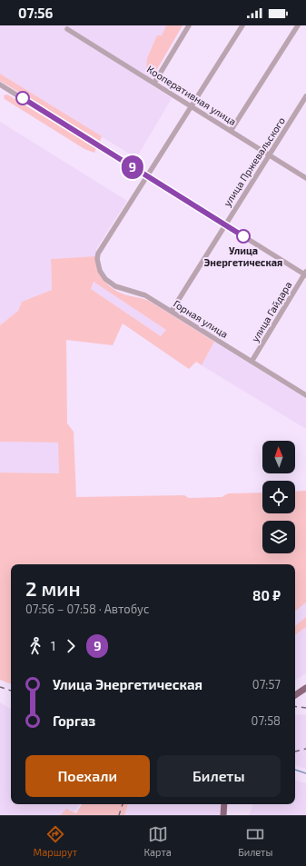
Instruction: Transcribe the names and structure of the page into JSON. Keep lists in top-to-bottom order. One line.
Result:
{"streets":{"street":["Кооперативная улица","улица Пржевальского","улица Гайдара","Горная улица"]},"crossings":[["Кооперативная улица","улица Пржевальского"],["улица Пржевальского","Горная улица"],["улица Гайдара","Горная улица"]],"places":["Улица Энергетическая"],"lines":["bus line 9"],"north":"top","page":{"status":"07:56","on_map":"9","heading":["2 мин","07:56 – 07:58 · Автобус","80 ₽"],"legs":["1","9"],"list":[{"name":"Улица Энергетическая","value":"07:57"},{"name":"Горгаз","value":"07:58"}],"buttons":["Поехали","Билеты"],"tabs":["Маршрут","Карта","Билеты"]}}
